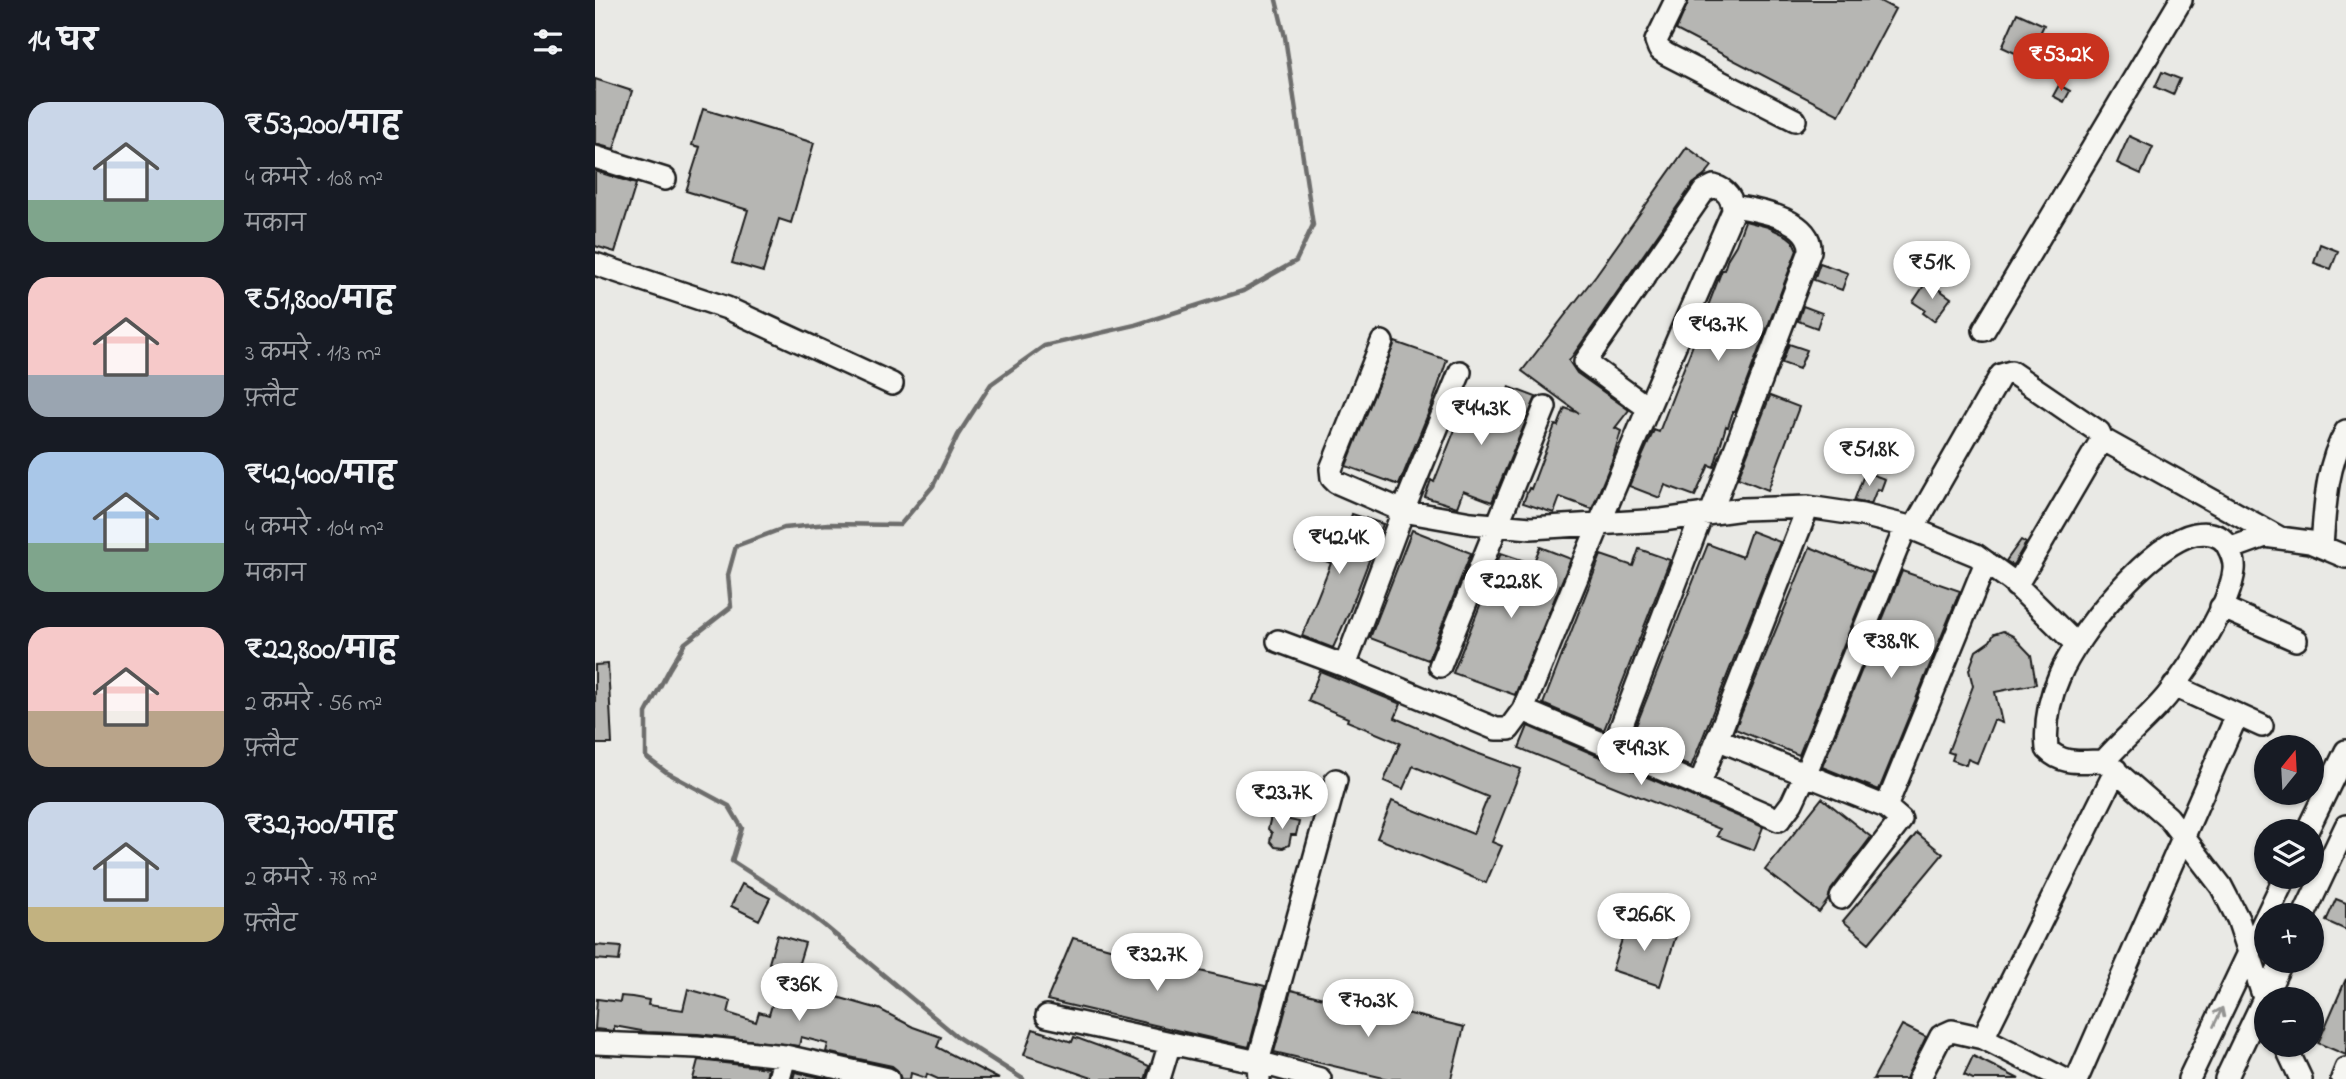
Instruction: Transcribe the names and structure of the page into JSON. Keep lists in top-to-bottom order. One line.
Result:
{"north":"top","page":{"heading":"14 घर","price":["₹53.2K","₹51K","₹43.7K","₹44.3K","₹51.8K","₹42.4K","₹22.8K","₹38.9K","₹49.3K","₹23.7K","₹26.6K","₹32.7K","₹36K","₹70.3K"],"list":[{"name":"₹53,200/माह","note":"4 कमरे · 108 m² · मकान"},{"name":"₹51,800/माह","note":"3 कमरे · 113 m² · फ़्लैट"},{"name":"₹42,400/माह","note":"4 कमरे · 104 m² · मकान"},{"name":"₹22,800/माह","note":"2 कमरे · 56 m² · फ़्लैट"},{"name":"₹32,700/माह","note":"2 कमरे · 78 m² · फ़्लैट"}],"map_buttons":["+","−"]}}
